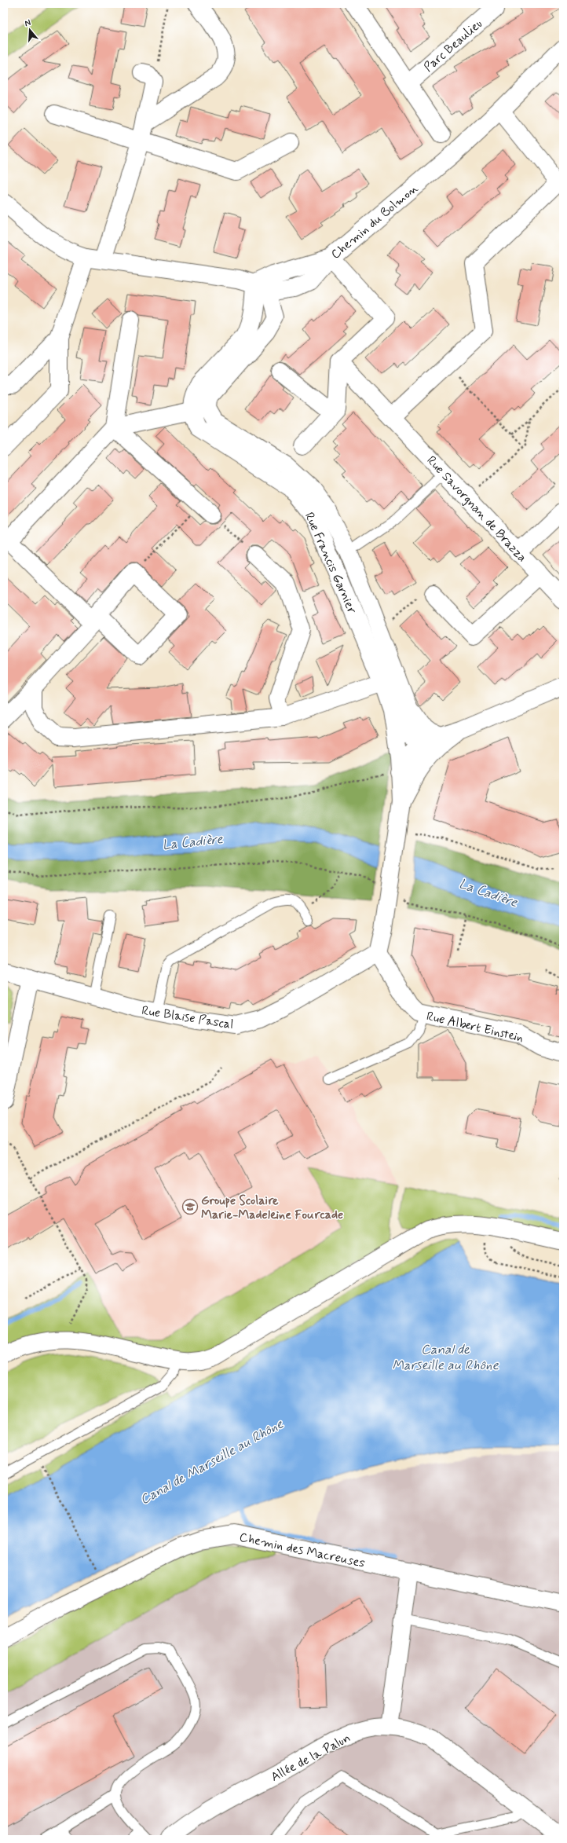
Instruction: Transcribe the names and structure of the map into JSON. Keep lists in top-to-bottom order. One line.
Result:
{"streets":{"street":["Parc Beaulieu","Chemin du Bolmon","Rue Savorgnan de Brazza","Rue Francis Garnier","Rue Blaise Pascal","Rue Albert Einstein","Chemin des Macreuses","Allée de la Palun"]},"crossings":[["Chemin du Bolmon","Rue Francis Garnier"],["Rue Blaise Pascal","Rue Albert Einstein"]],"water":["La Cadière","Canal de Marseille au Rhône"],"places":{"school or university":["Groupe Scolaire Marie-Madeleine Fourcade"]},"north":"top"}
